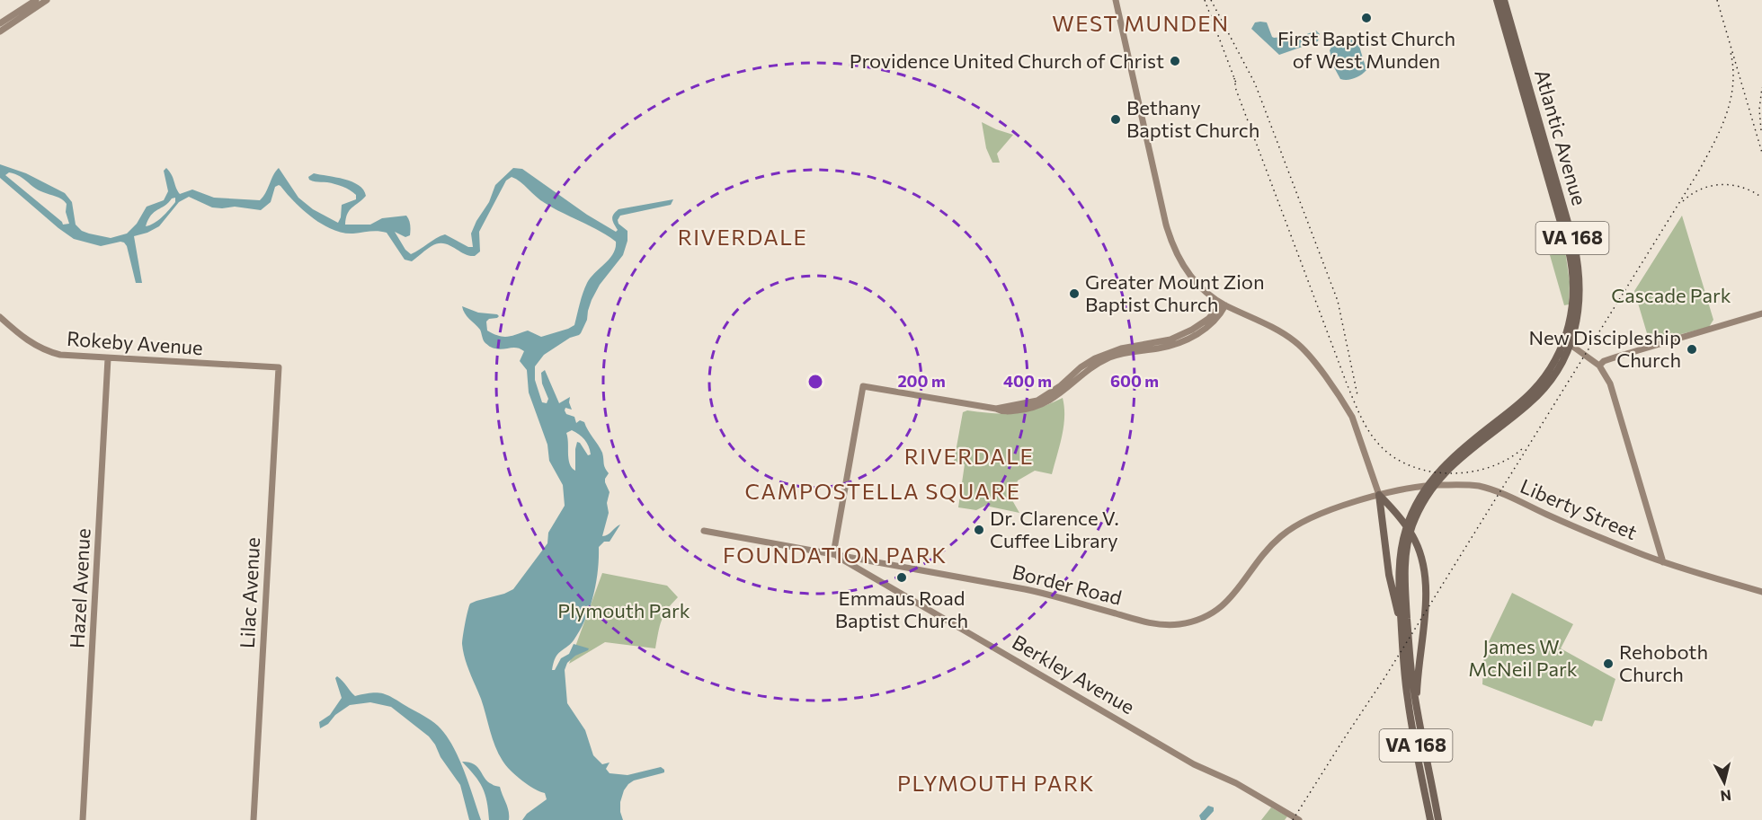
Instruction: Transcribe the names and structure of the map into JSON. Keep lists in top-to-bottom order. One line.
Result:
{"streets":{"main road":["Atlantic Avenue","VA 168"],"street":["Rokeby Avenue","Liberty Street","Border Road","Hazel Avenue","Lilac Avenue","Berkley Avenue"]},"crossings":[["Atlantic Avenue","VA 168"],["Rokeby Avenue","Hazel Avenue"],["Rokeby Avenue","Lilac Avenue"],["Liberty Street","Border Road"],["Border Road","Berkley Avenue"]],"districts":["WEST MUNDEN","RIVERDALE","RIVERDALE","CAMPOSTELLA SQUARE","FOUNDATION PARK","PLYMOUTH PARK"],"parks":["Cascade Park","Plymouth Park","James W. McNeil Park"],"places":["First Baptist Church of West Munden","Providence United Church of Christ","Bethany Baptist Church","Greater Mount Zion Baptist Church","New Discipleship Church","Dr. Clarence V. Cuffee Library","Emmaus Road Baptist Church","Rehoboth Church"],"north":"bottom","rings":["200 m","400 m","600 m"]}
